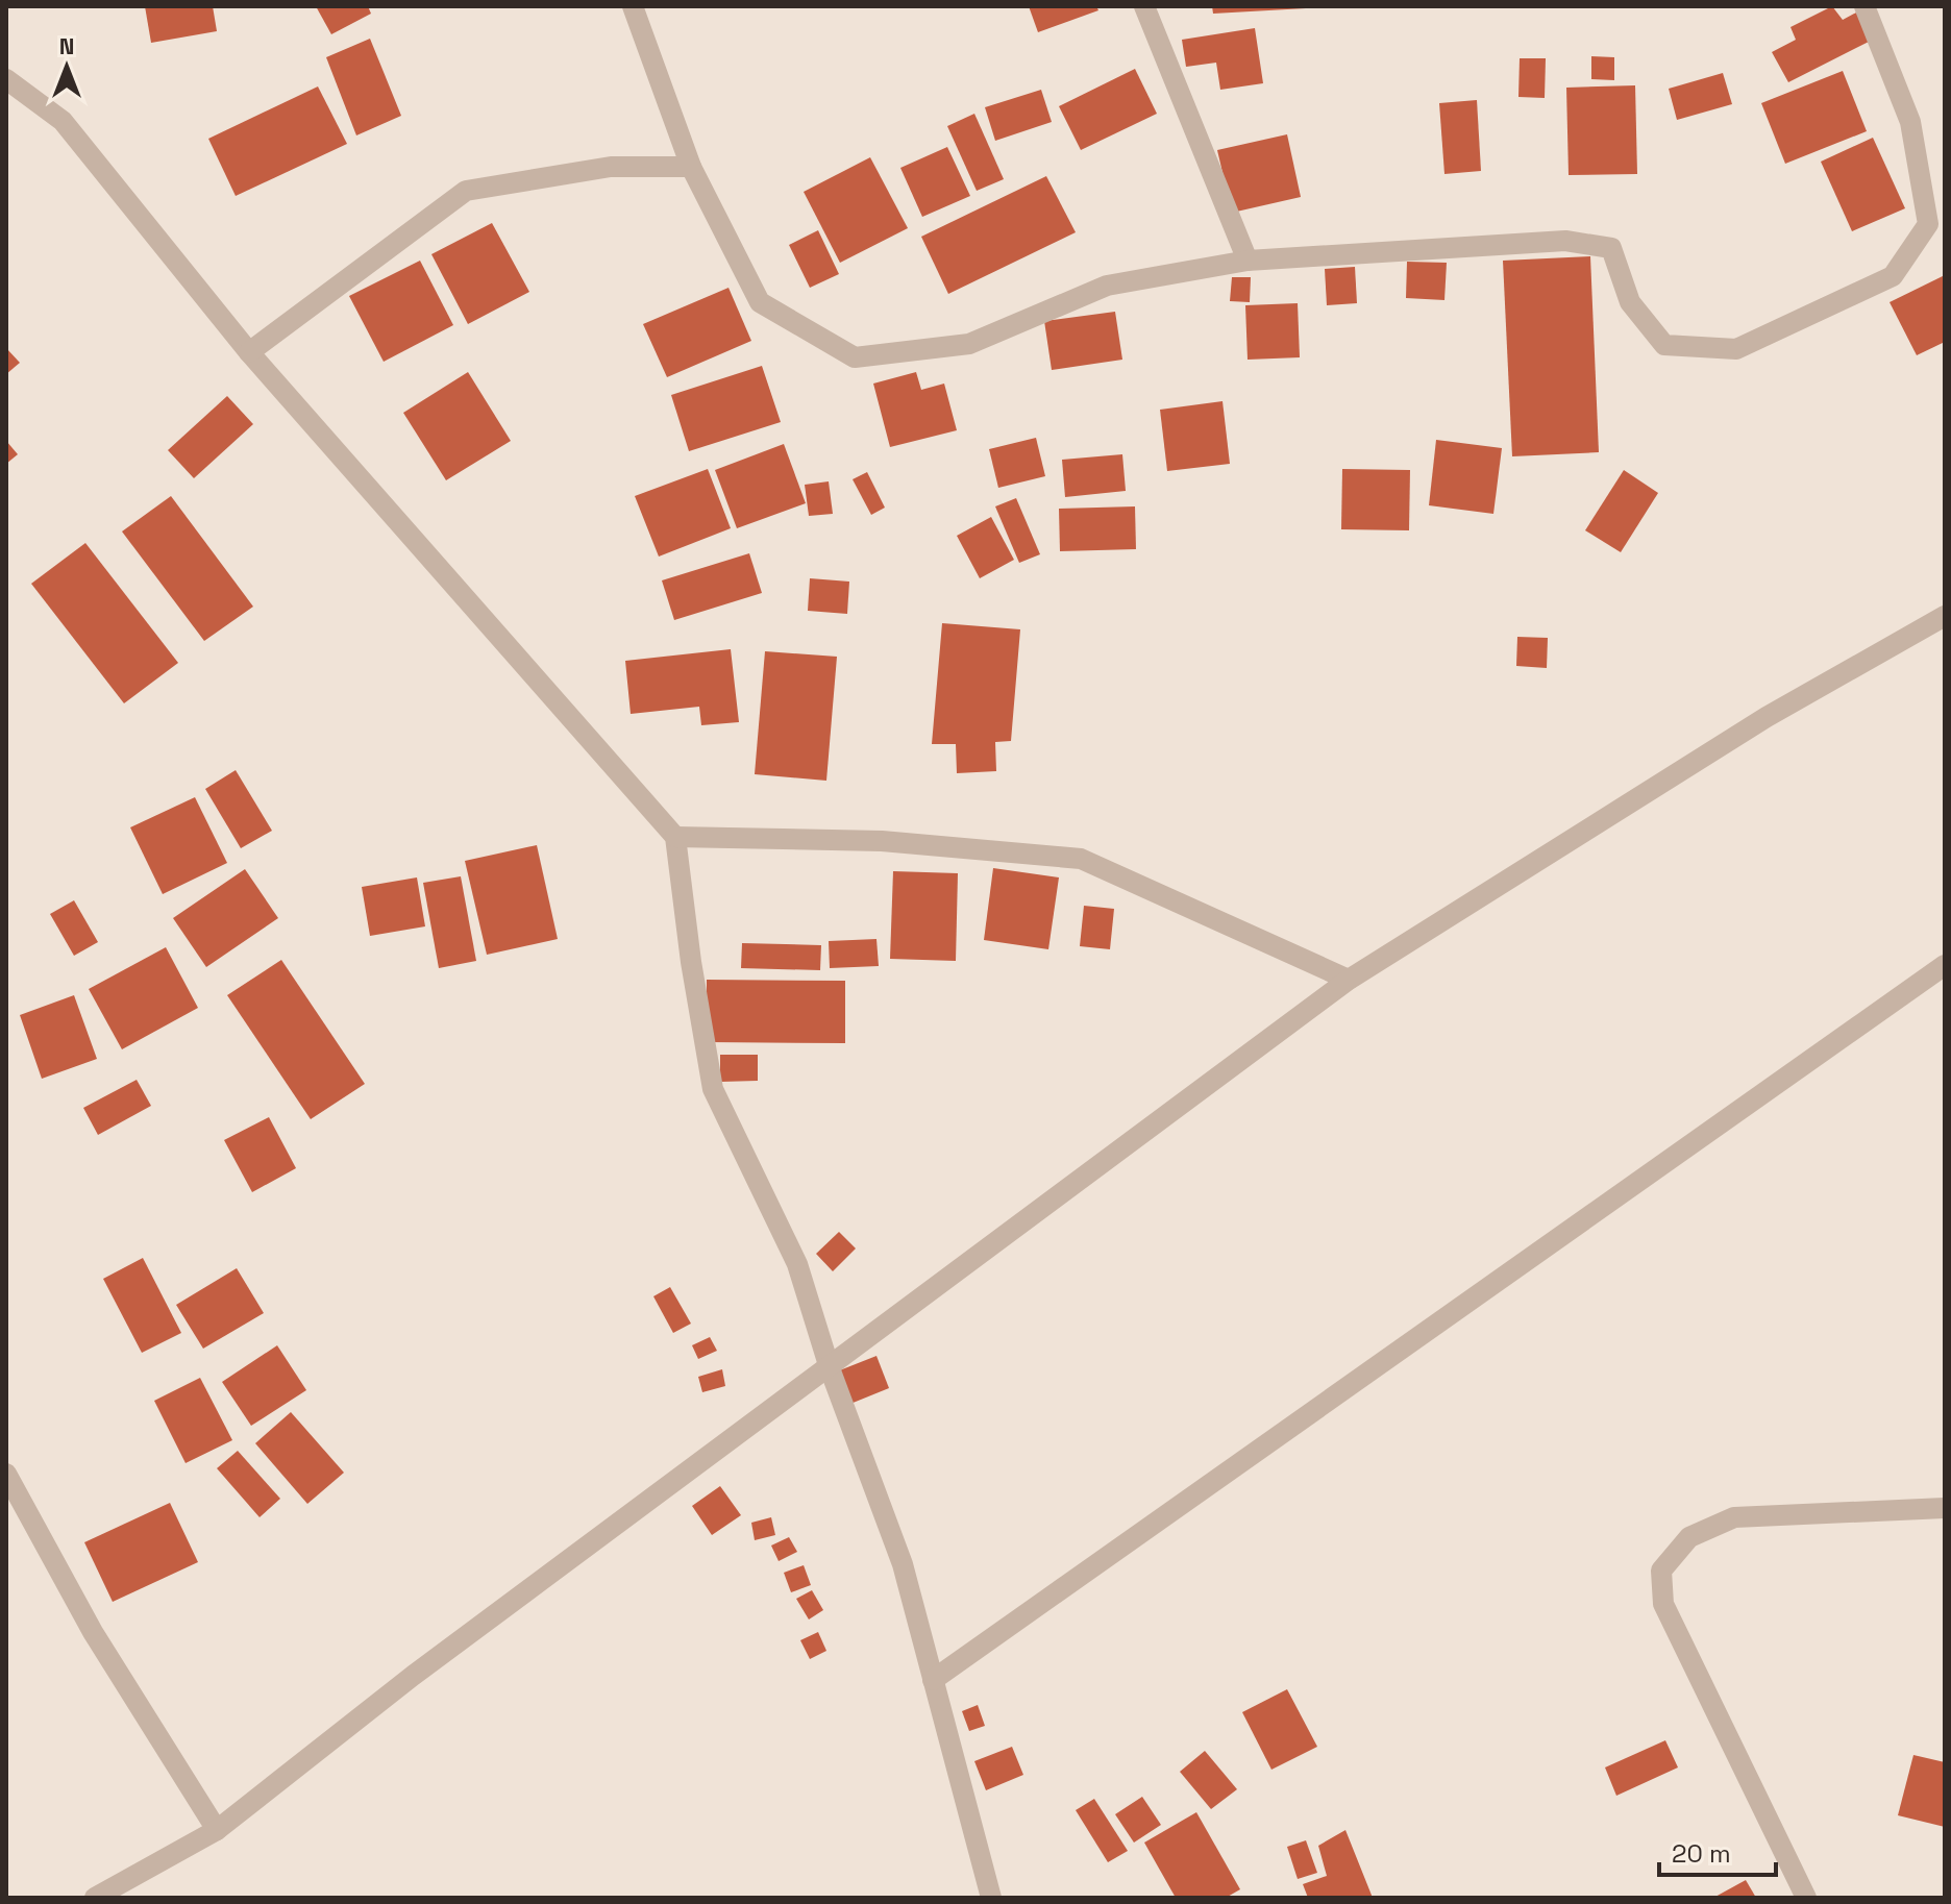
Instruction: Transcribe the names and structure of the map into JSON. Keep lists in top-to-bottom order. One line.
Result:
{"scale_bar":"20 m","north":"top"}
